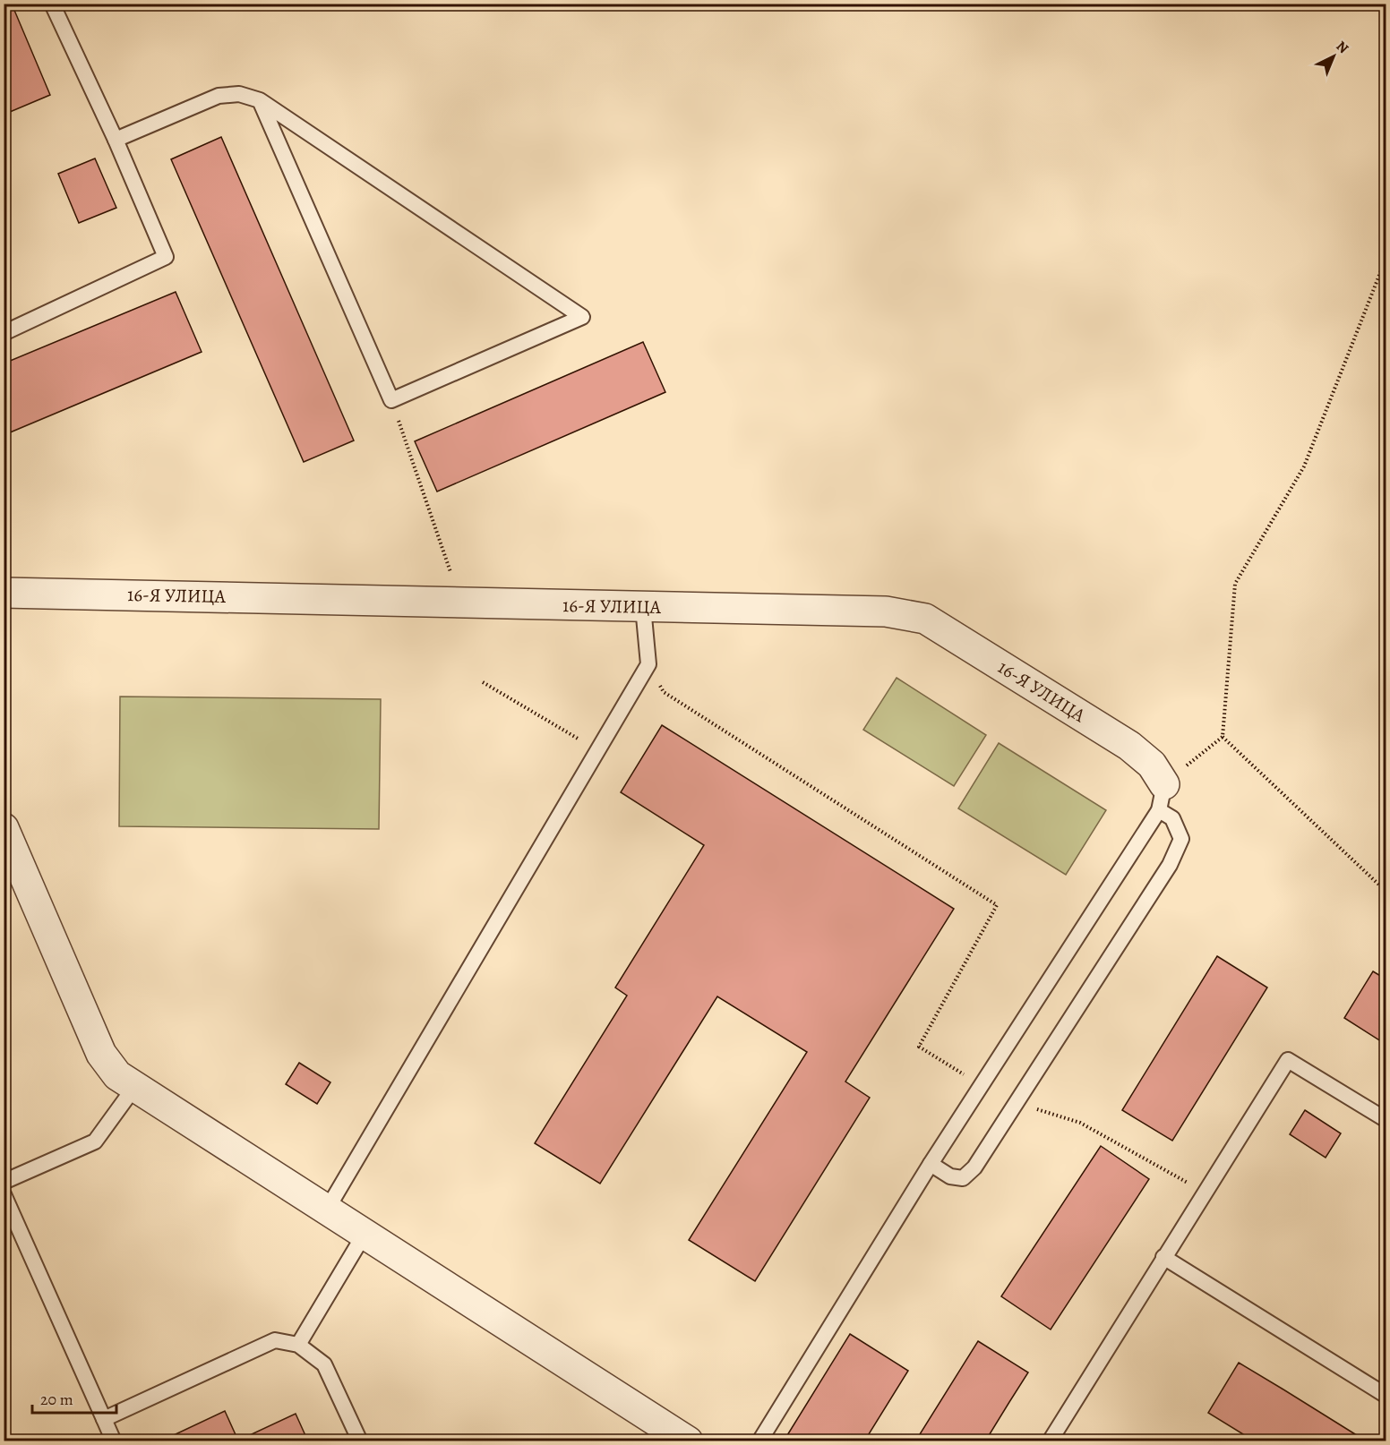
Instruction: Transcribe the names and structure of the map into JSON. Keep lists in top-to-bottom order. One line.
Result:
{"streets":{"street":["16-Я УЛИЦА"]},"scale_bar":"20 m","north":"top right"}
